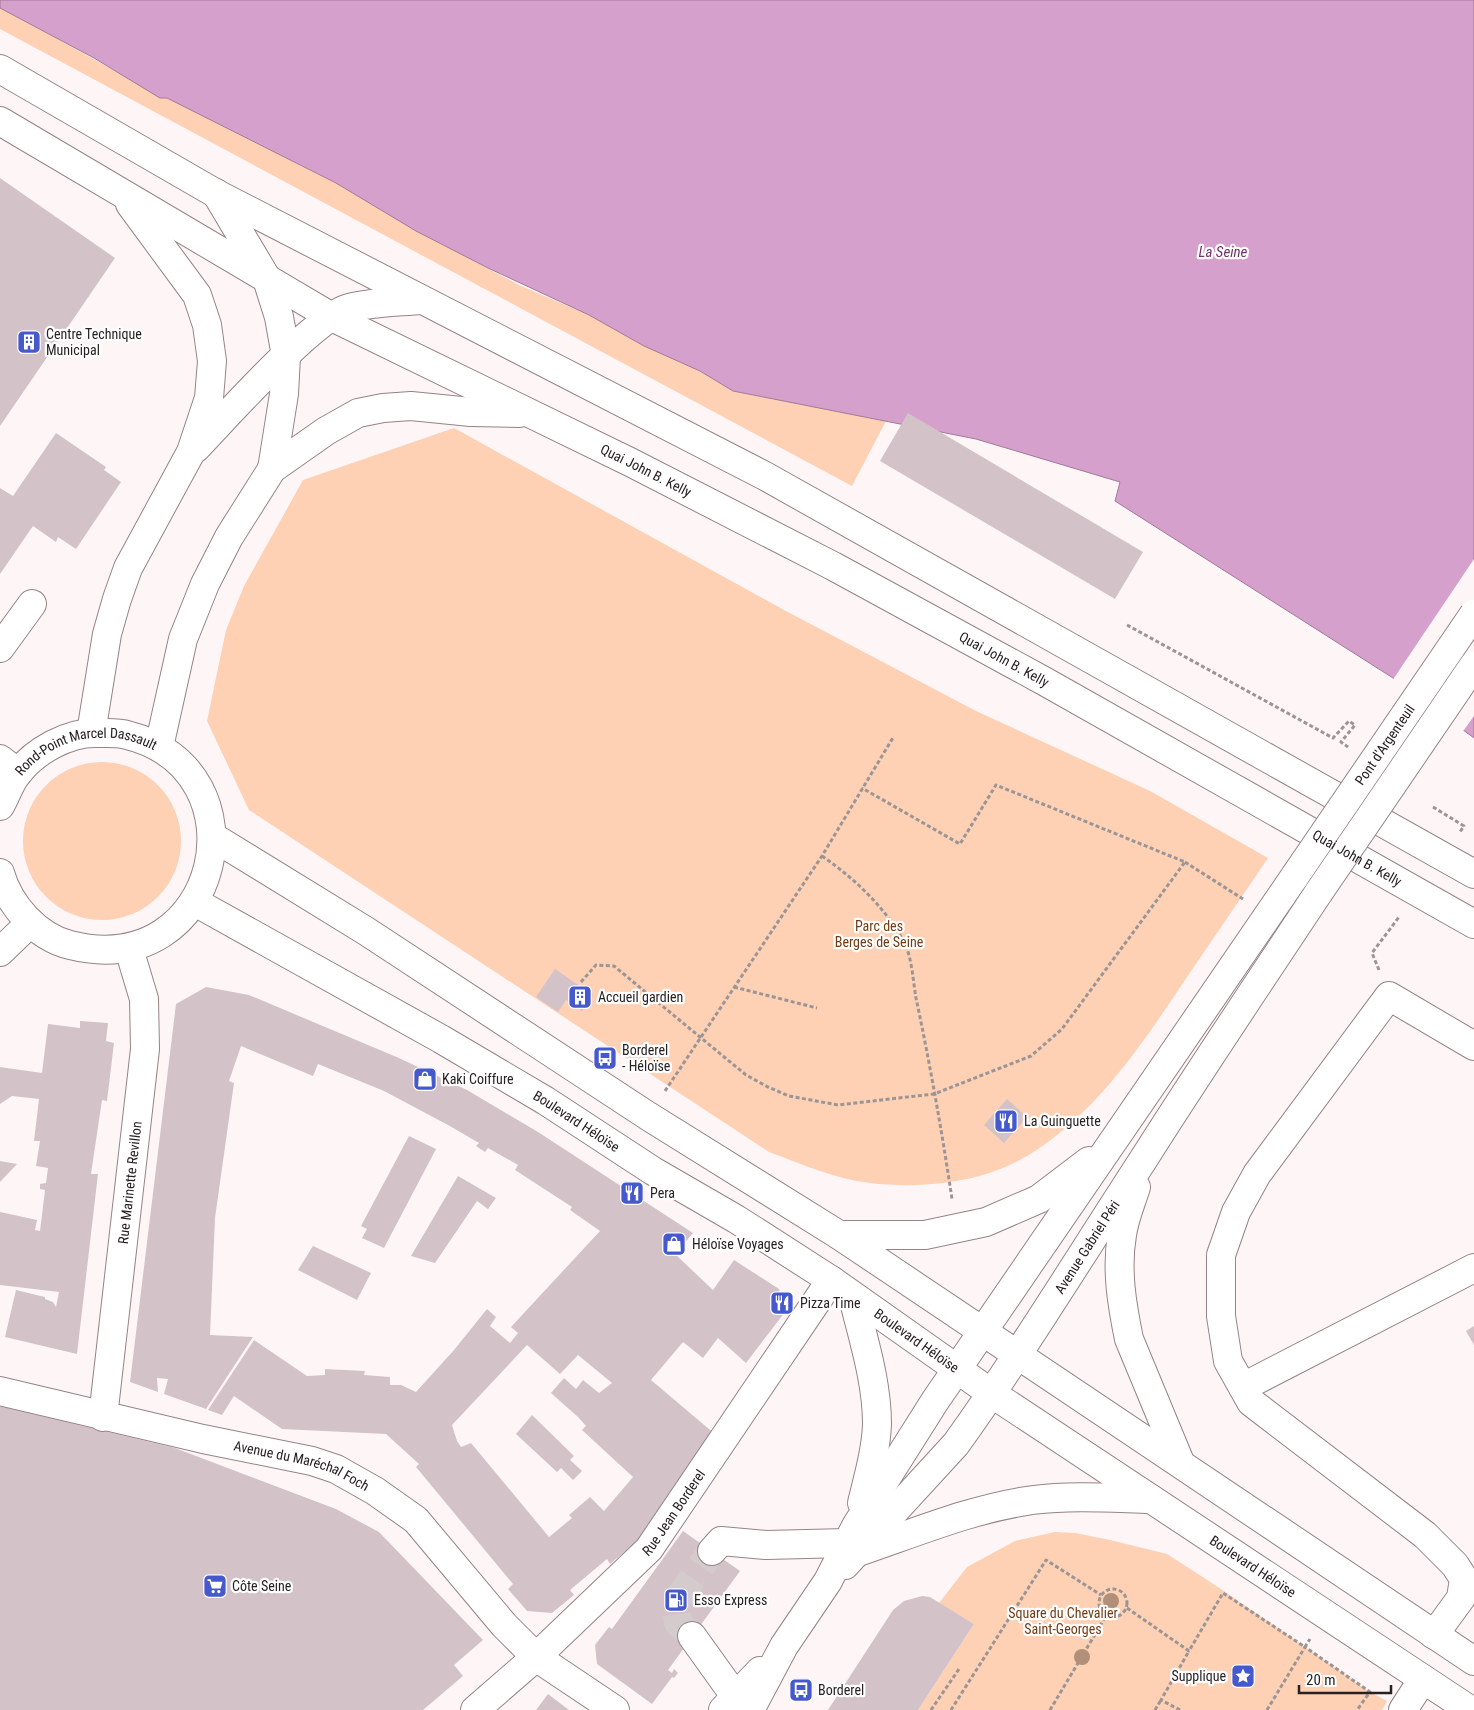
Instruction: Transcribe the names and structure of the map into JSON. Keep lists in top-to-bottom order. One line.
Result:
{"streets":{"main road":["Quai John B. Kelly","Pont d'Argenteuil","Rond-Point Marcel Dassault","Boulevard Héloïse","Rue Marinette Revillon","Avenue Gabriel Péri","Avenue du Maréchal Foch","Rue Jean Borderel"]},"crossings":[["Pont d'Argenteuil","Avenue Gabriel Péri"],["Rond-Point Marcel Dassault","Boulevard Héloïse"],["Rond-Point Marcel Dassault","Rue Marinette Revillon"],["Boulevard Héloïse","Avenue Gabriel Péri"],["Boulevard Héloïse","Rue Jean Borderel"],["Rue Marinette Revillon","Avenue du Maréchal Foch"],["Avenue du Maréchal Foch","Rue Jean Borderel"]],"water":["La Seine"],"parks":["Parc des Berges de Seine","Square du Chevalier Saint-Georges"],"places":{"building":["Centre Technique Municipal","Accueil gardien"],"bus stop":["Borderel - Héloïse","Borderel"],"shop":["Kaki Coiffure","Héloïse Voyages"],"restaurant":["La Guinguette","Pera","Pizza Time"],"supermarket":["Côte Seine"],"fuel station":["Esso Express"],"place":["Supplique"]},"scale_bar":"20 m"}
